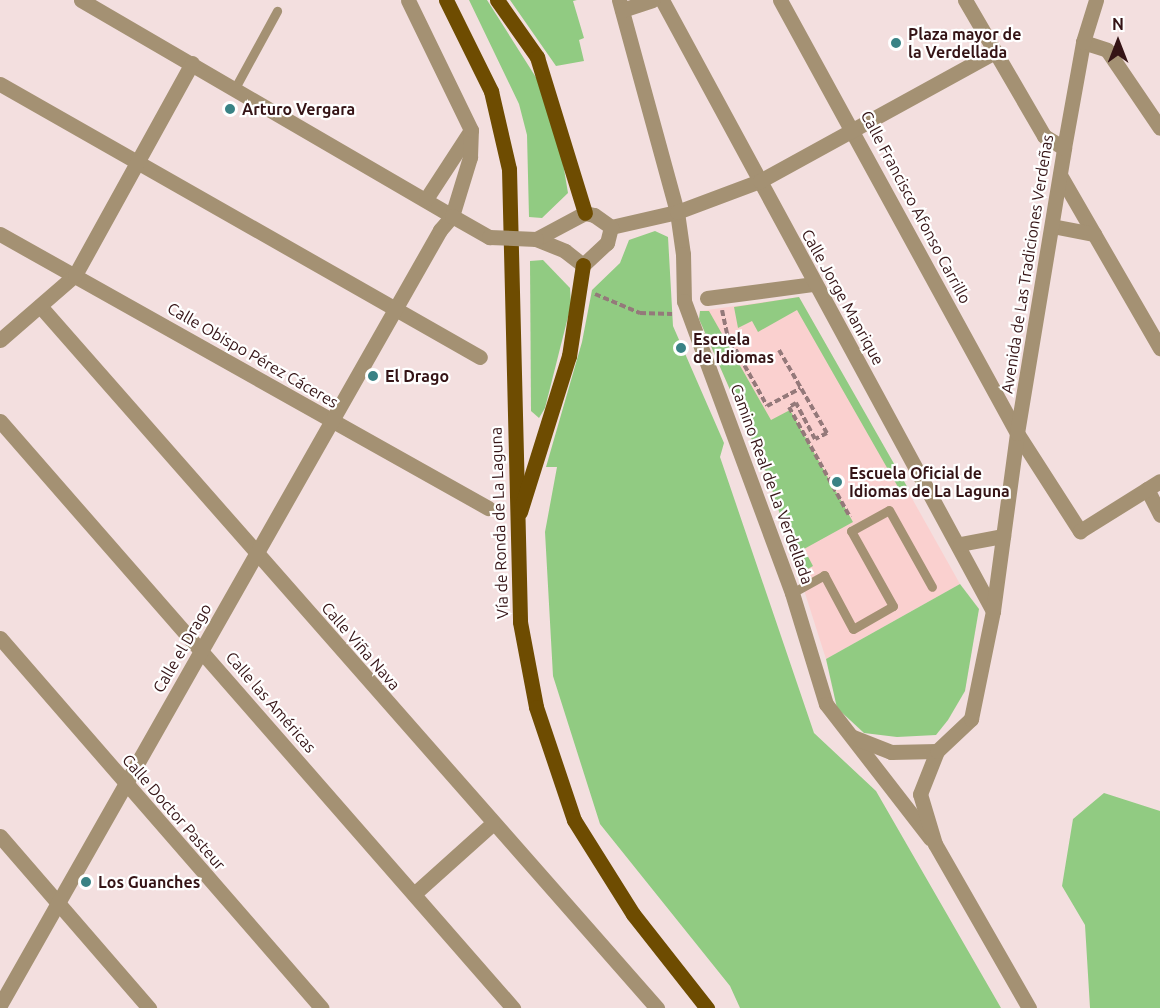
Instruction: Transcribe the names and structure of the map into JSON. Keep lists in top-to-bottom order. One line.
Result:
{"streets":{"main road":["Vía de Ronda de La Laguna"],"street":["Calle Francisco Afonso Carrillo","Avenida de Las Tradiciones Verdeñas","Calle Jorge Manrique","Calle Obispo Pérez Cáceres","Camino Real de La Verdellada","Calle Viña Nava","Calle el Drago","Calle las Américas","Calle Doctor Pasteur"]},"crossings":[["Calle Francisco Afonso Carrillo","Avenida de Las Tradiciones Verdeñas"],["Avenida de Las Tradiciones Verdeñas","Calle Jorge Manrique"],["Calle Obispo Pérez Cáceres","Calle el Drago"],["Calle Viña Nava","Calle el Drago"],["Calle el Drago","Calle las Américas"],["Calle el Drago","Calle Doctor Pasteur"]],"places":["Plaza mayor de la Verdellada","Arturo Vergara","Escuela de Idiomas","El Drago","Escuela Oficial de Idiomas de La Laguna","Los Guanches"],"north":"top"}
